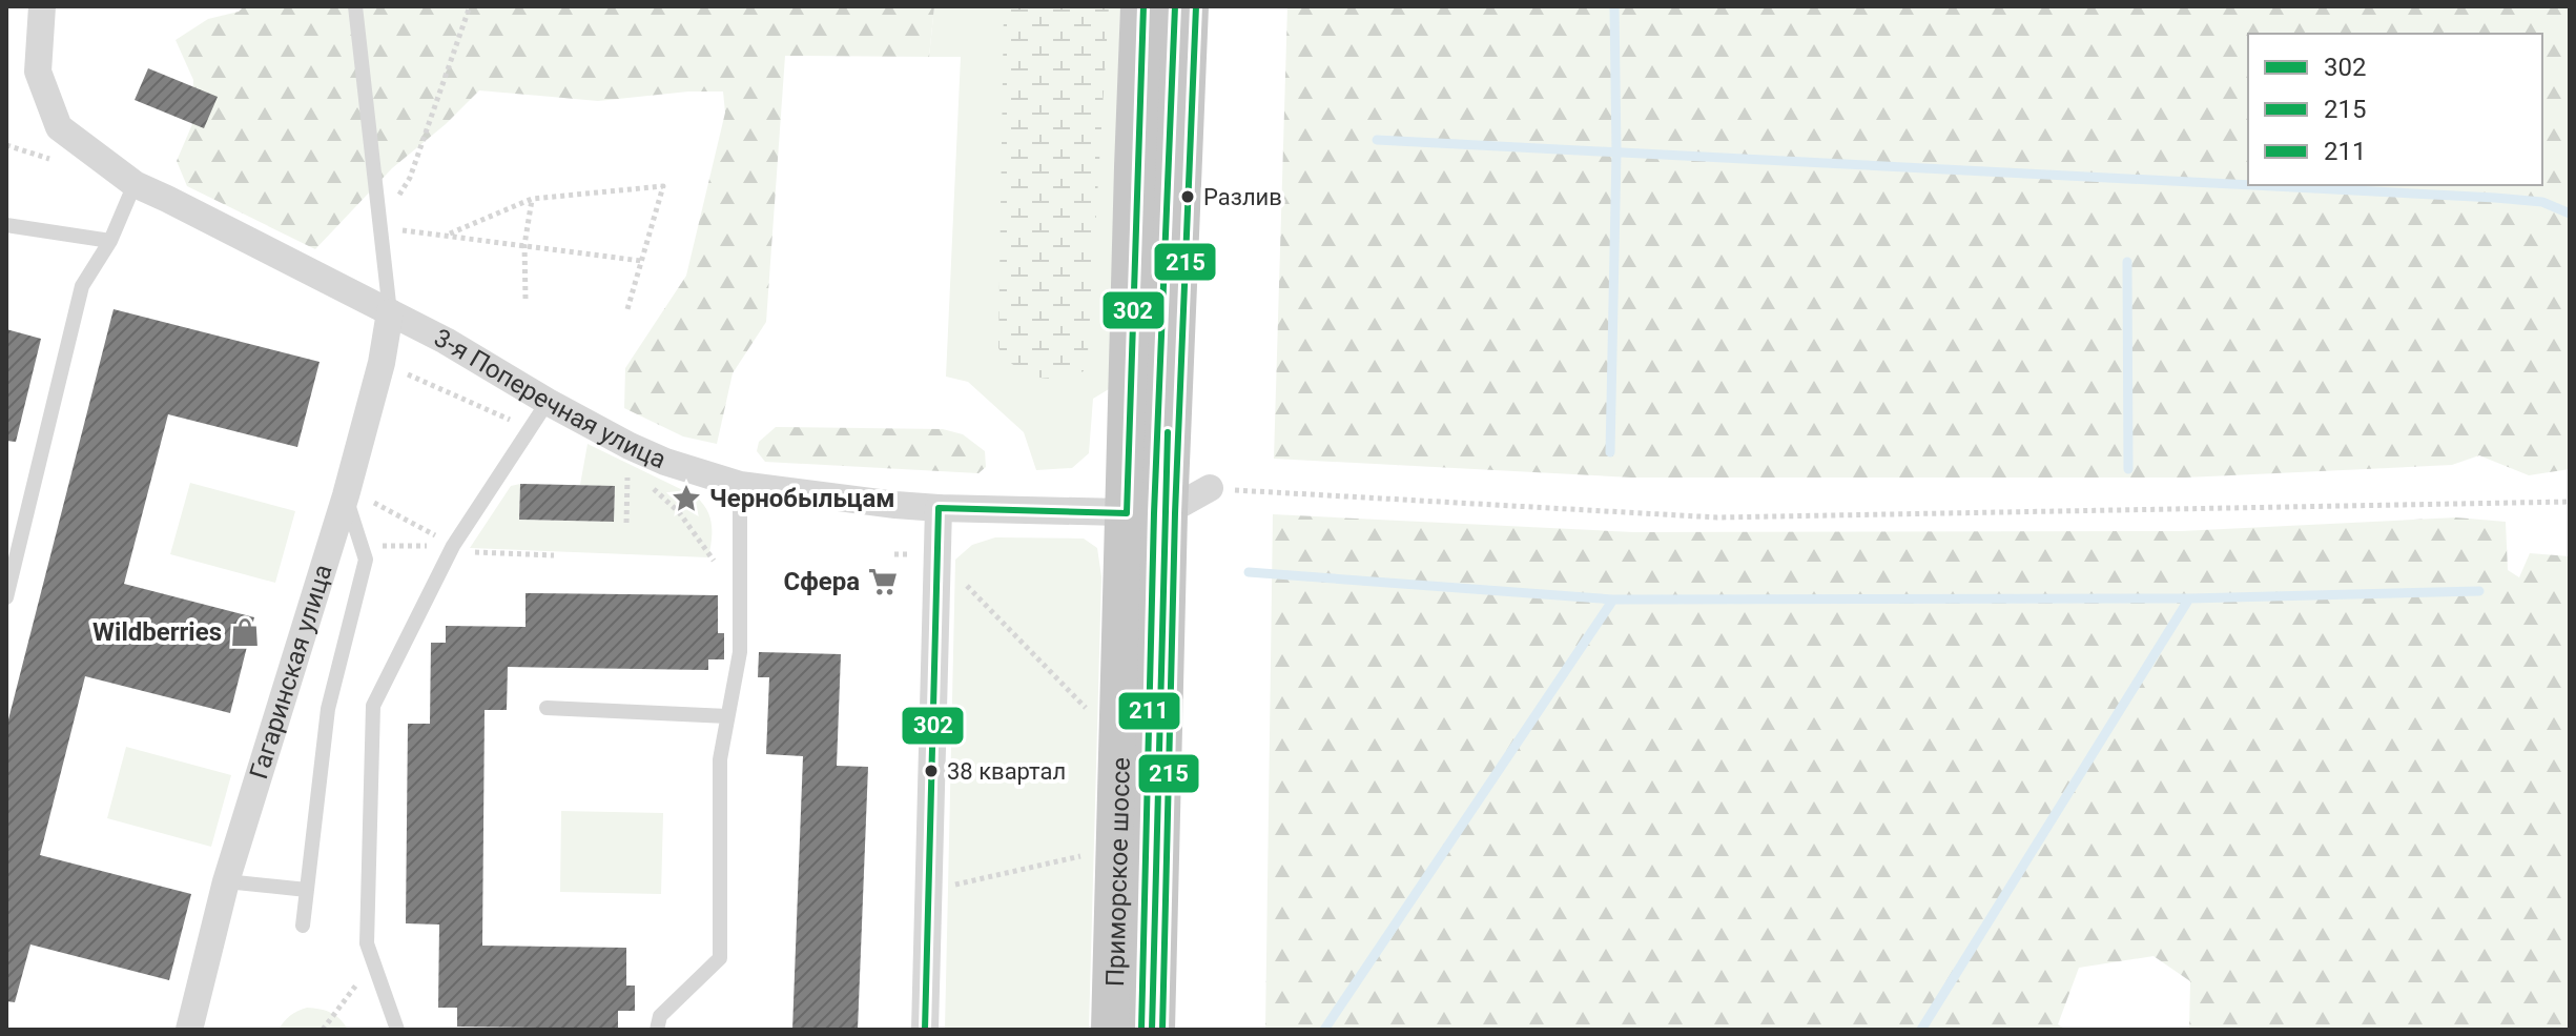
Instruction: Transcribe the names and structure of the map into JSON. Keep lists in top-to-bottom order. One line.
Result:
{"streets":{"highway":["Приморское шоссе"],"street":["3-я Поперечная улица","Гагаринская улица"]},"crossings":[["3-я Поперечная улица","Гагаринская улица"],["3-я Поперечная улица","Приморское шоссе"]],"places":{"other":["Разлив","38 квартал"],"place":["Чернобыльцам"],"supermarket":["Сфера"],"shop":["Wildberries"]},"lines":["transit line 302","transit line 215","transit line 211"],"legend":["302","215","211"]}
